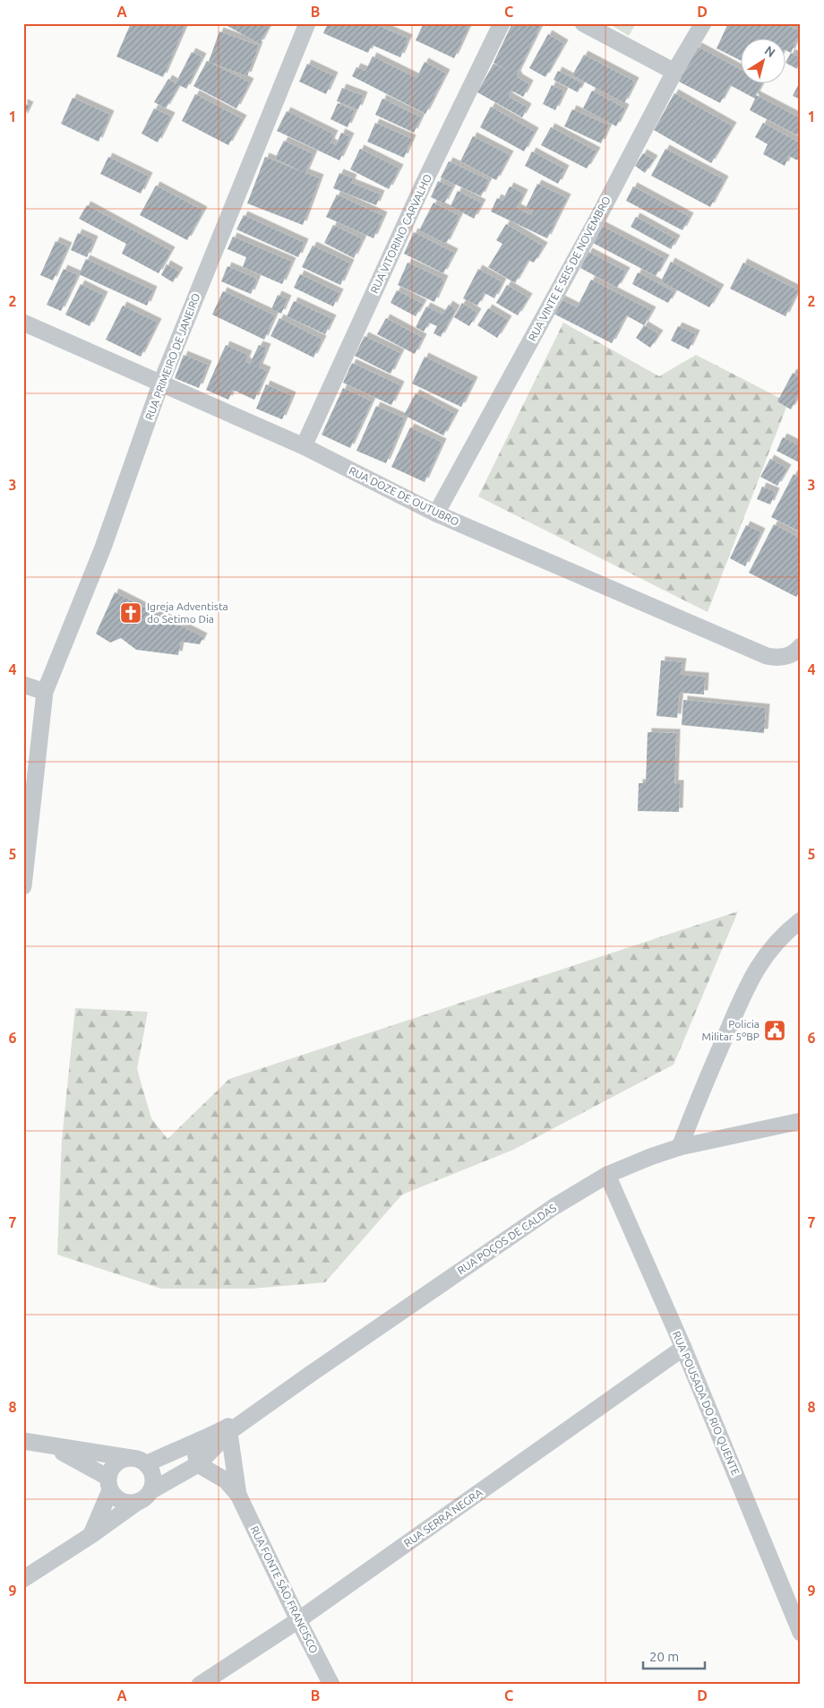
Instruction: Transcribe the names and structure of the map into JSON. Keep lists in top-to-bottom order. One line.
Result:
{"streets":{"street":["RUA VITORINO CARVALHO","RUA VINTE E SEIS DE NOVEMBRO","RUA PRIMEIRO DE JANEIRO","RUA DOZE DE OUTUBRO","RUA POÇOS DE CALDAS","RUA POUSADA DO RIO QUENTE","RUA SERRA NEGRA","RUA FONTE SÃO FRANCISCO"]},"crossings":[["RUA VITORINO CARVALHO","RUA DOZE DE OUTUBRO"],["RUA VINTE E SEIS DE NOVEMBRO","RUA DOZE DE OUTUBRO"],["RUA PRIMEIRO DE JANEIRO","RUA DOZE DE OUTUBRO"],["RUA POÇOS DE CALDAS","RUA POUSADA DO RIO QUENTE"],["RUA POÇOS DE CALDAS","RUA FONTE SÃO FRANCISCO"],["RUA POUSADA DO RIO QUENTE","RUA SERRA NEGRA"],["RUA SERRA NEGRA","RUA FONTE SÃO FRANCISCO"]],"places":{"church":["Igreja Adventista do Setimo Dia"],"public building":["Policia Militar 5ºBP"]},"scale_bar":"20 m","north":"top right","grid":{"columns":["A","B","C","D"],"rows":["1","2","3","4","5","6","7","8","9"]}}
